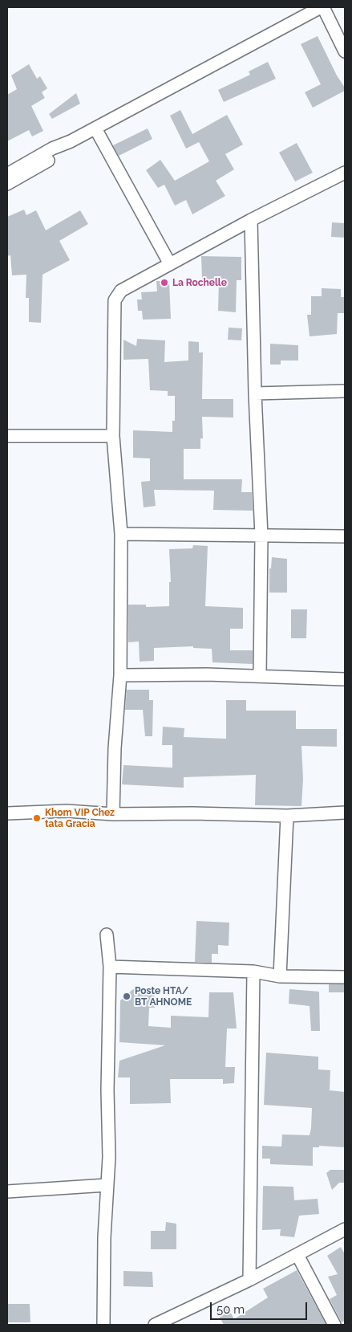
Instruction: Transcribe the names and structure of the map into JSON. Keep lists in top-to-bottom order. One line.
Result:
{"places":["La Rochelle","Khom VIP Chez tata Gracia","Poste HTA/ BT AHNOME"],"scale_bar":"50 m"}
